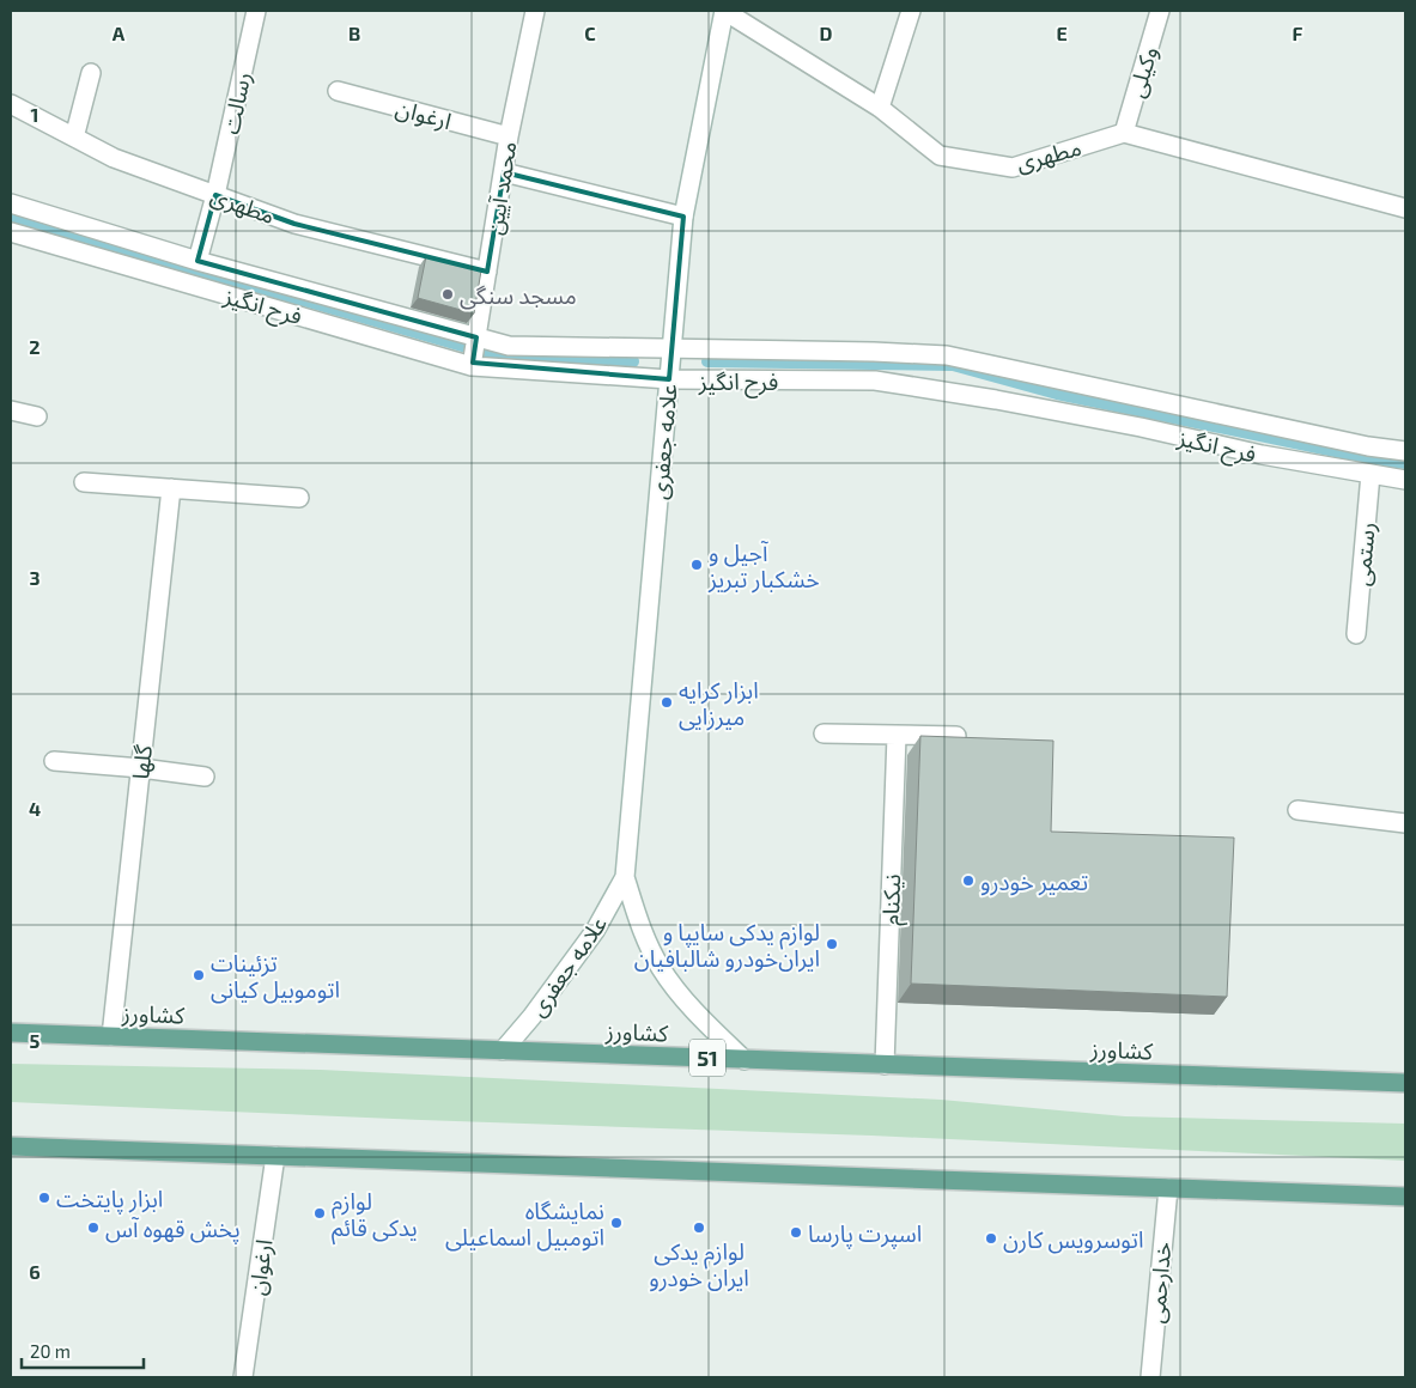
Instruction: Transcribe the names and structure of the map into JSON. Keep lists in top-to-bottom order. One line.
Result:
{"streets":{"main road":["کشاورز","51"],"street":["وکیلی","رسالت","ارغوان","مطهری","محمد آیین","فرح انگیز","علامه جعفری","رستمی","گلها","نیکنام","خدارحمی"]},"crossings":[["وکیلی","مطهری"],["رسالت","مطهری"],["ارغوان","محمد آیین"],["مطهری","محمد آیین"],["مطهری","علامه جعفری"],["محمد آیین","فرح انگیز"],["فرح انگیز","علامه جعفری"],["فرح انگیز","رستمی"],["علامه جعفری","کشاورز"],["گلها","کشاورز"],["نیکنام","کشاورز"]],"places":["مسجد سنگی","آجیل و خشکبار تبریز","ابزار کرایه میرزایی","تعمیر خودرو","لوازم یدکی سایپا و ایران‌خودرو شالبافیان","تزئینات اتوموبیل کیانی","ابزار پایتخت","لوازم یدکی قائم","نمایشگاه اتومبیل اسماعیلی","پخش قهوه آس","لوازم یدکی ایران خودرو","اسپرت پارسا","اتوسرویس کارن"],"scale_bar":"20 m","grid":{"columns":["A","B","C","D","E","F"],"rows":["1","2","3","4","5","6"]}}
